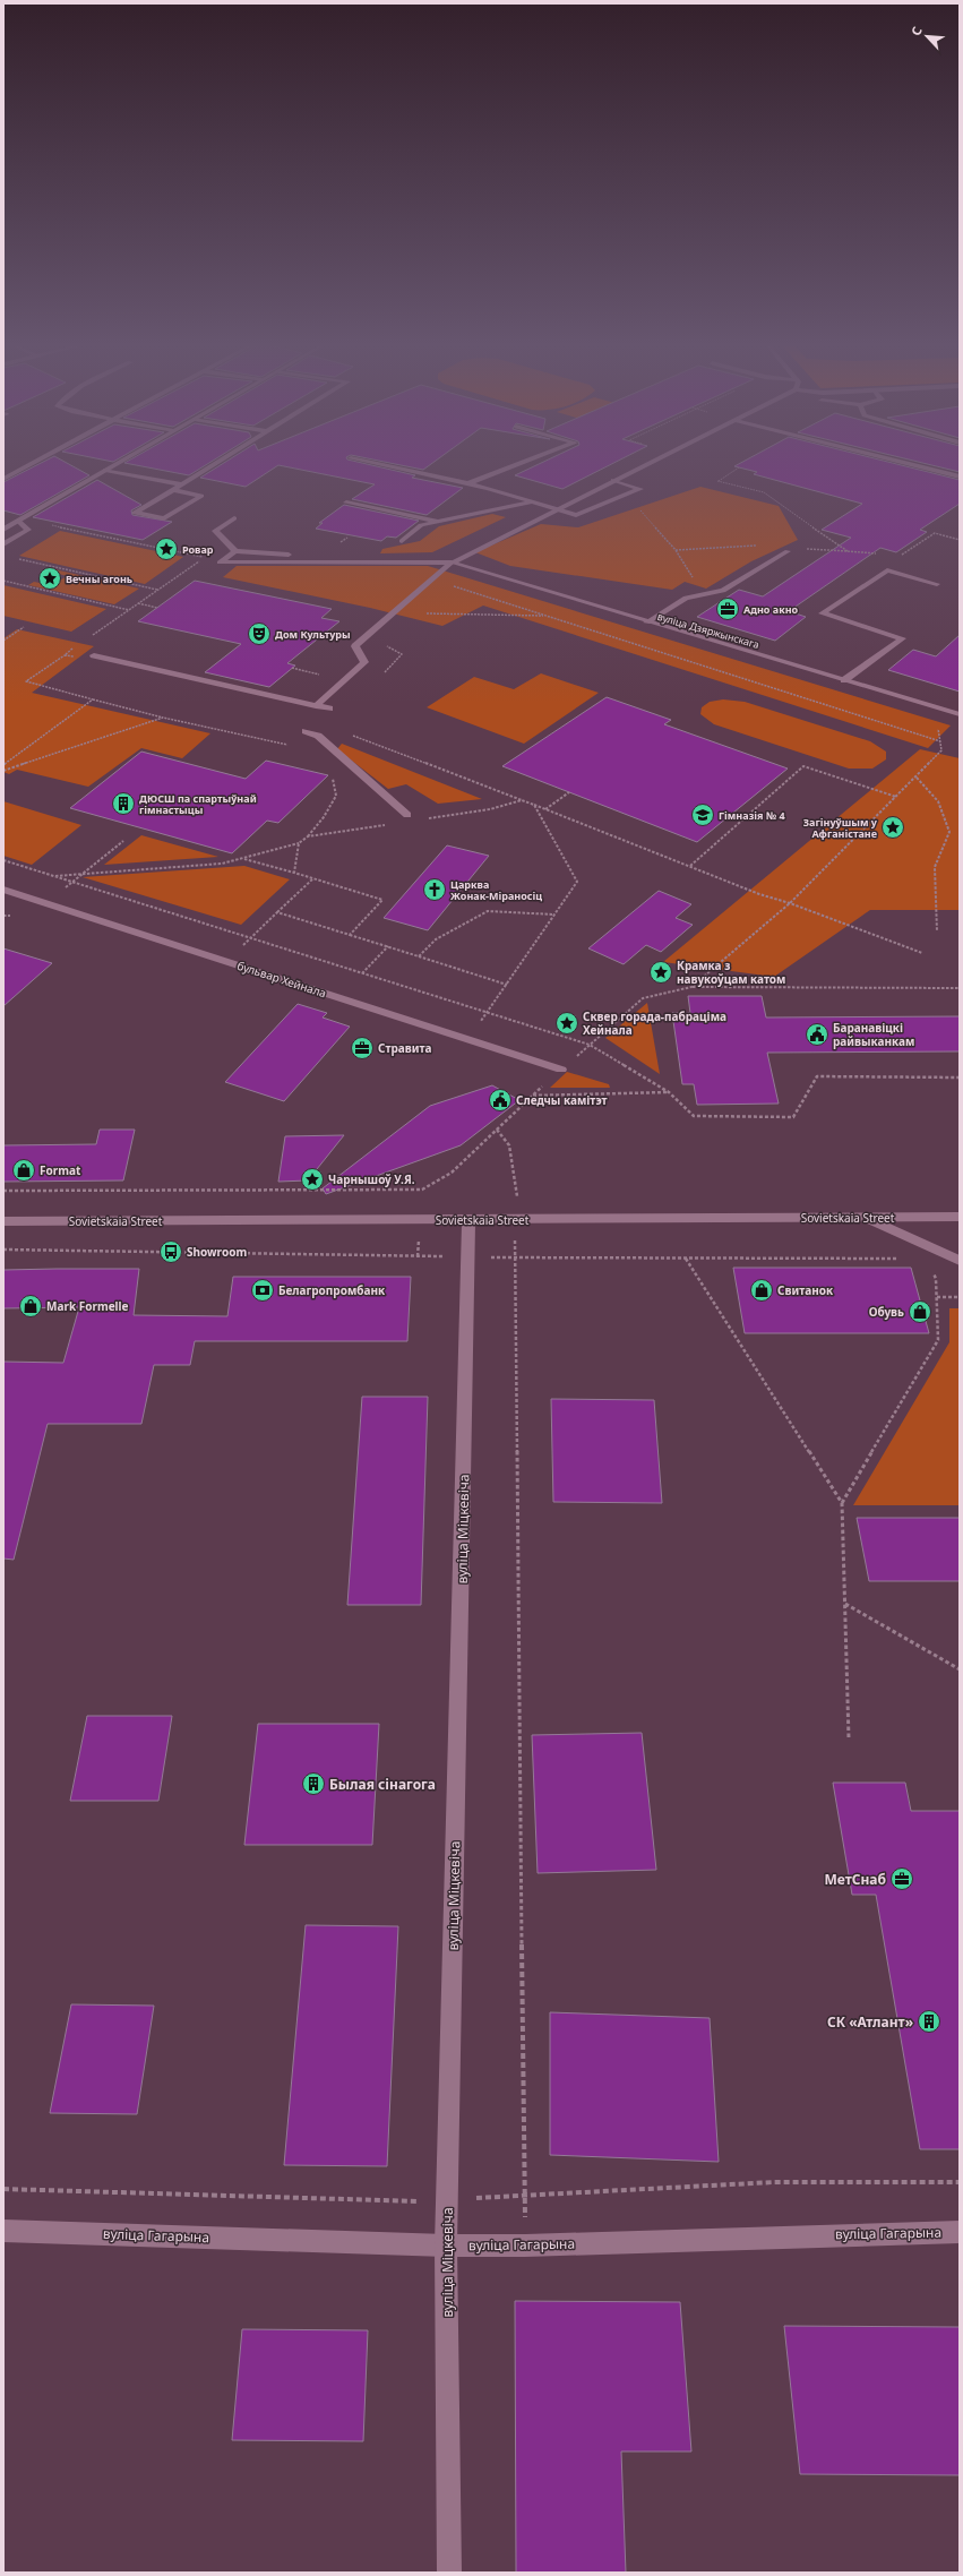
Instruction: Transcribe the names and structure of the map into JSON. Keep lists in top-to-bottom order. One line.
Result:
{"streets":{"street":["вуліца Дзяржынскага","бульвар Хейнала","Sovietskaia Street","вуліца Міцкевіча","вуліца Гагарына"]},"crossings":[["Sovietskaia Street","вуліца Міцкевіча"],["вуліца Міцкевіча","вуліца Гагарына"]],"places":{"place":["Ровар","Вечны агонь","Загінуўшым у Афганістане","Крамка з навукоўцам катом","Сквер горада-пабраціма Хейнала","Чарнышоў У.Я."],"office":["Адно акно","Стравита","МетСнаб"],"theatre":["Дом Культуры"],"building":["ДЮСШ па спартыўнай гімнастыцы","Былая сінагога","СК «Атлант»"],"school or university":["Гімназія № 4"],"church":["Царква Жонак-Міраносіц"],"public building":["Баранавіцкі райвыканкам","Следчы камітэт"],"shop":["Format","Свитанок","Mark Formelle","Обувь"],"bus stop":["Showroom"],"bank":["Белагропромбанк"]},"north":"top left"}
